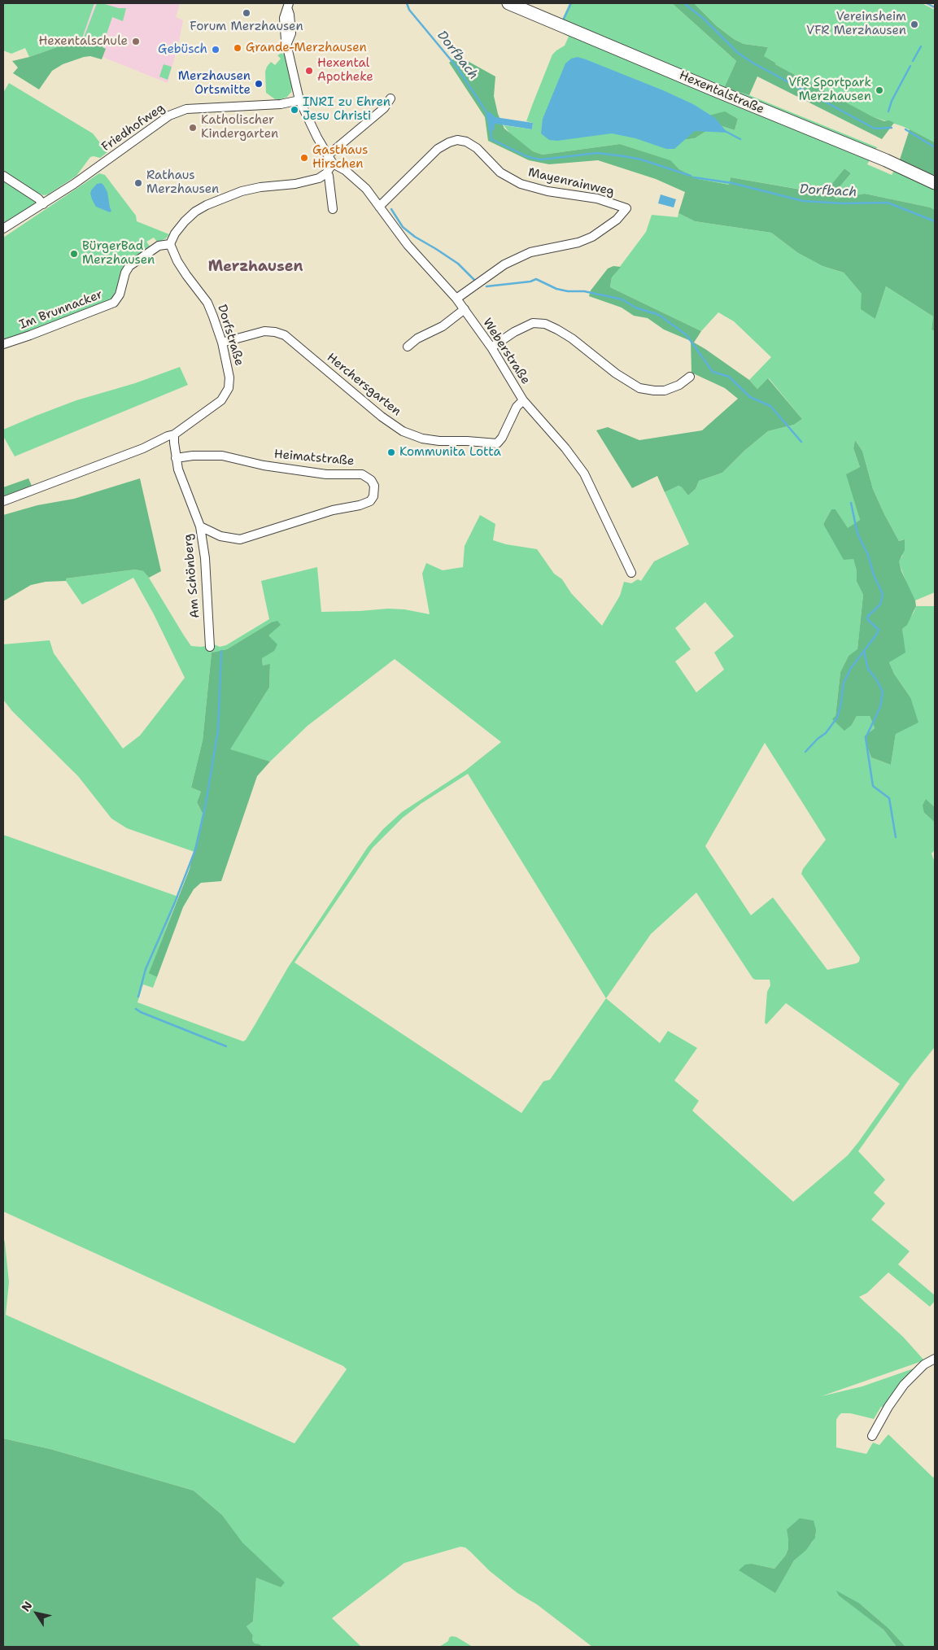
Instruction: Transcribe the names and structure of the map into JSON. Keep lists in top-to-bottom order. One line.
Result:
{"streets":{"main road":["Hexentalstraße"],"street":["Friedhofweg","Mayenrainweg","Im Brunnacker","Dorfstraße","Weberstraße","Herchersgarten","Heimatstraße","Am Schönberg"]},"crossings":[["Mayenrainweg","Weberstraße"],["Im Brunnacker","Dorfstraße"],["Dorfstraße","Herchersgarten"],["Dorfstraße","Am Schönberg"],["Weberstraße","Herchersgarten"],["Heimatstraße","Am Schönberg"]],"districts":["Merzhausen"],"water":["Dorfbach"],"places":["Forum Merzhausen","Vereinsheim VFR Merzhausen","Hexentalschule","Grande-Merzhausen","Gebüsch","Hexental Apotheke","Merzhausen Ortsmitte","VfR Sportpark Merzhausen","INRI zu Ehren Jesu Christi","Katholischer Kindergarten","Gasthaus Hirschen","Rathaus Merzhausen","BürgerBad Merzhausen","Kommunita Lotta"],"north":"top left"}
